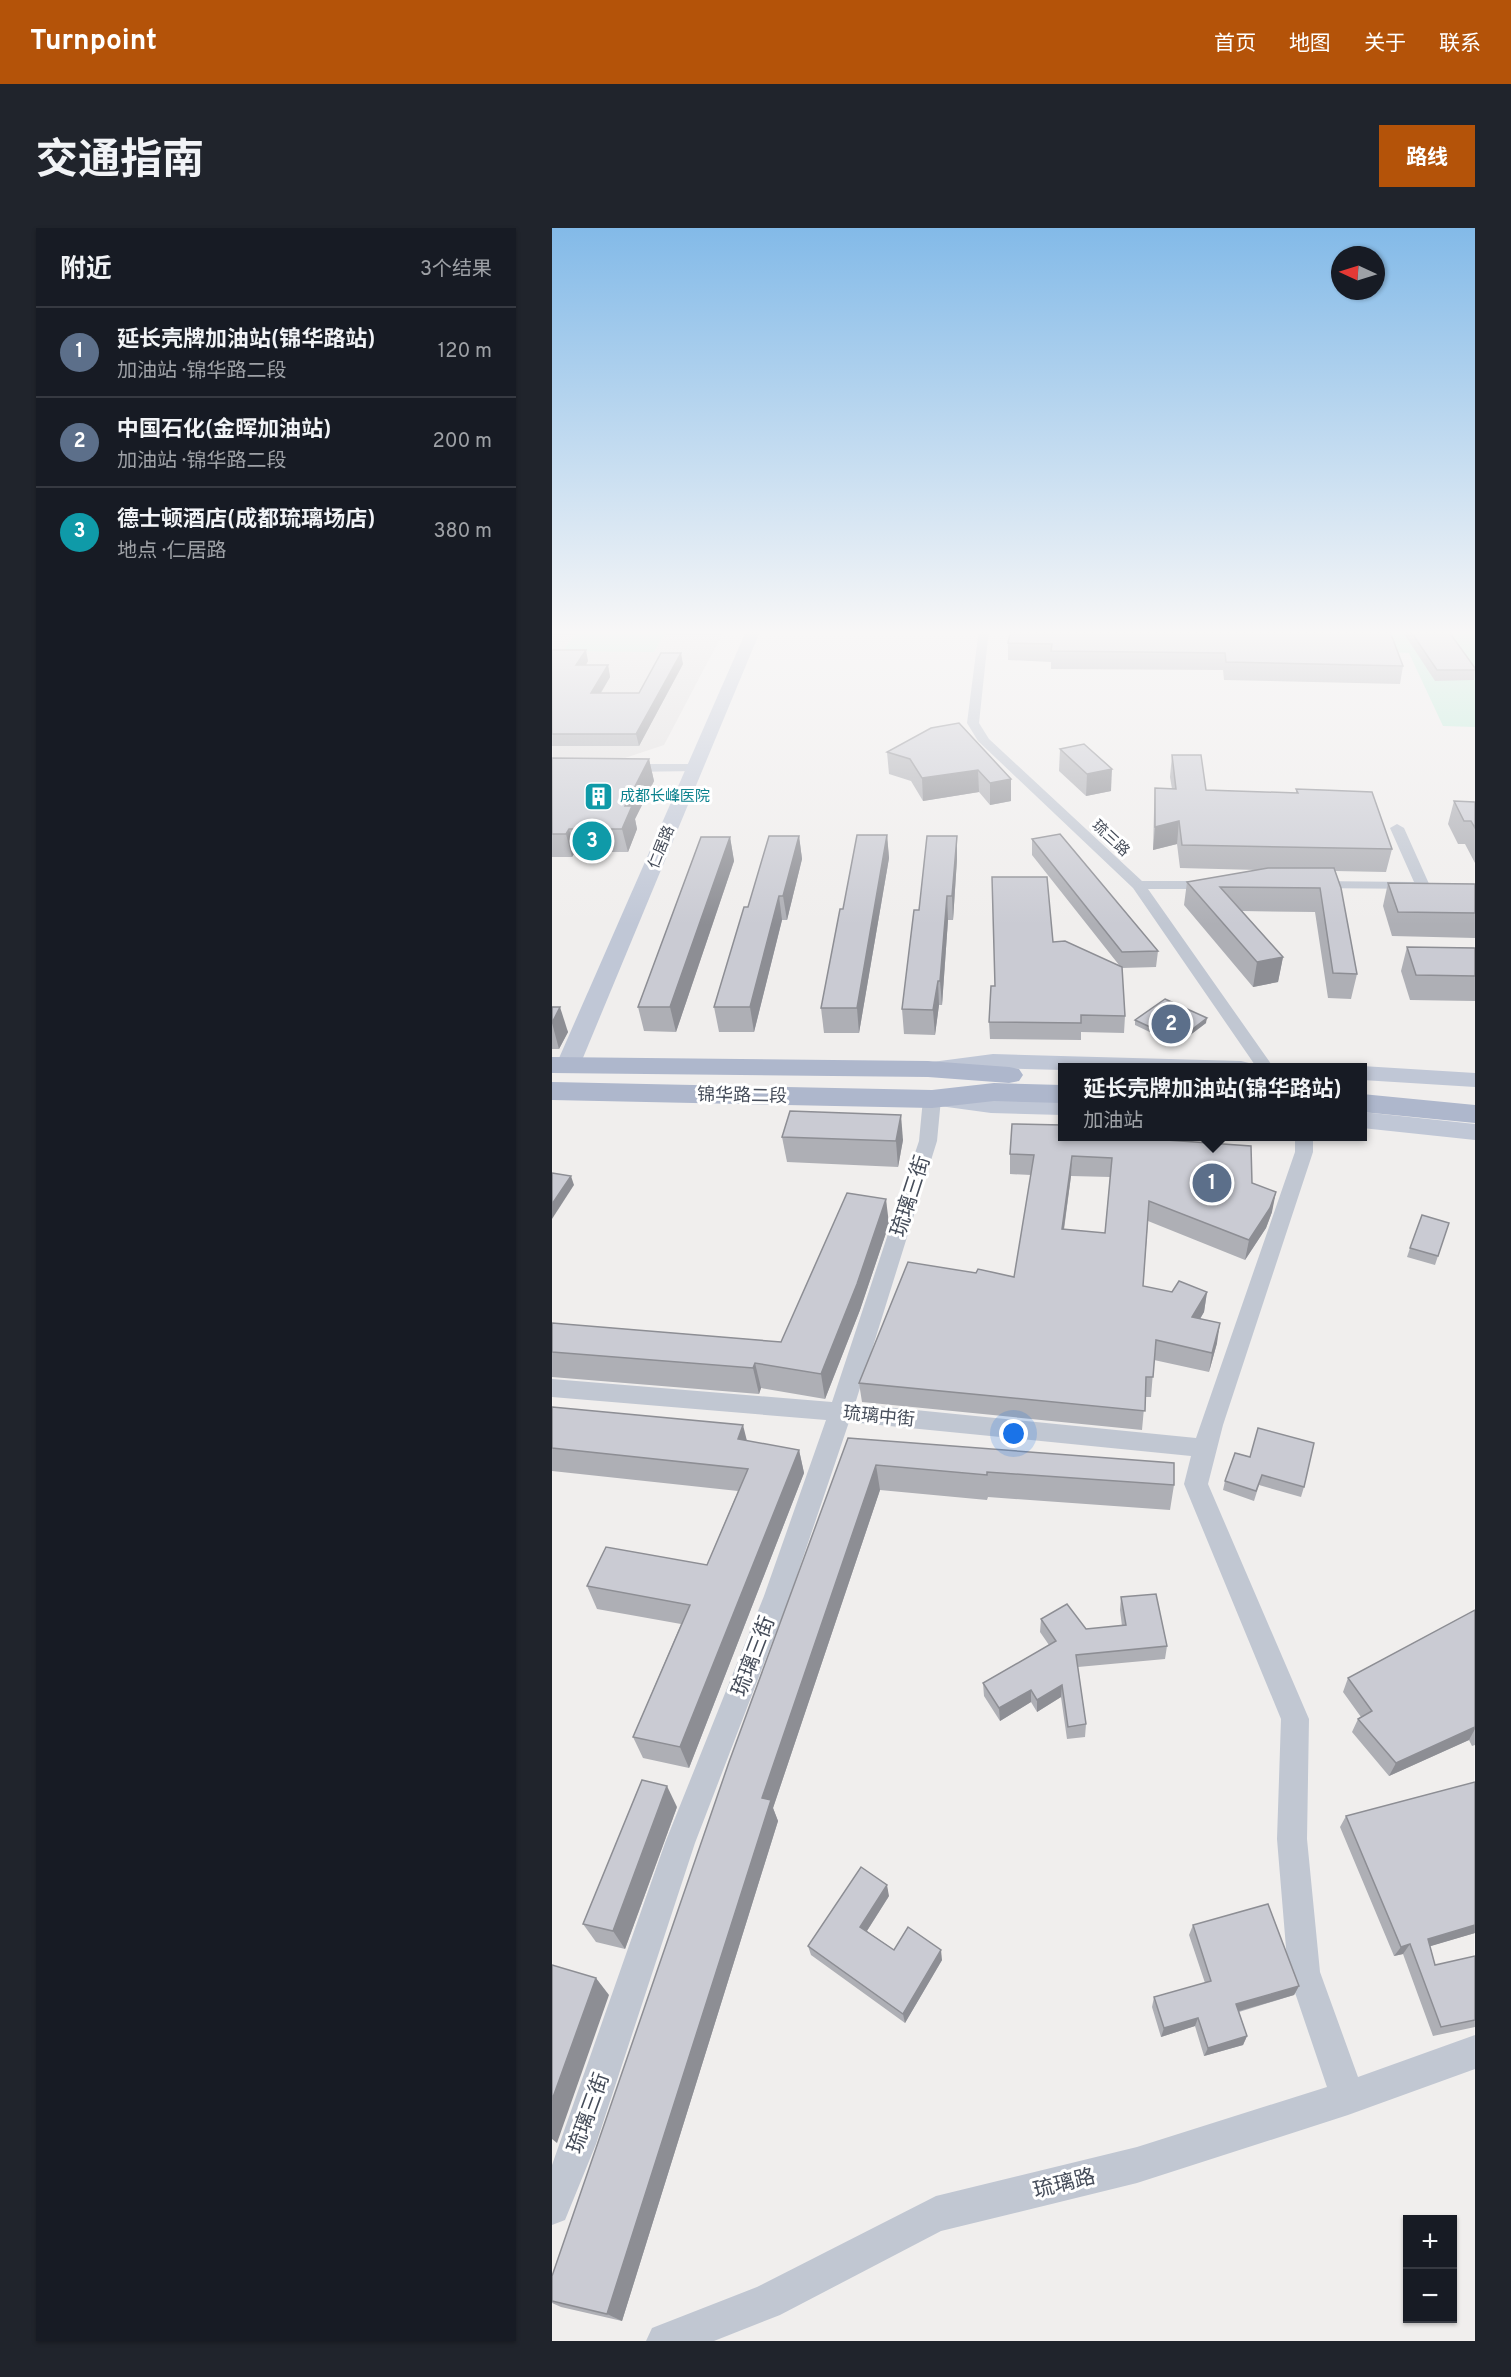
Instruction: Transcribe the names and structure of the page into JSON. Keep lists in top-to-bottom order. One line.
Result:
{"streets":{"main road":["锦华路二段"],"street":["琉三路","仁居路","琉璃三街","琉璃中街","琉璃路"]},"crossings":[["仁居路","锦华路二段"],["锦华路二段","琉璃三街"],["琉璃三街","琉璃中街"]],"places":{"building":["成都长峰医院"]},"north":"left","page":{"header":"Turnpoint","nav":["首页","地图","关于","联系"],"title":"交通指南","buttons":"路线","heading":["附近","3个结果"],"list":[{"mark":"1","name":"延长壳牌加油站(锦华路站)","note":"加油站 · 锦华路二段","value":"120 m"},{"mark":"2","name":"中国石化(金晖加油站)","note":"加油站 · 锦华路二段","value":"200 m"},{"mark":"3","name":"德士顿酒店(成都琉璃场店)","note":"地点 · 仁居路","value":"380 m"}],"pins":["3","2","1"],"popup":["延长壳牌加油站(锦华路站)","加油站"],"map_buttons":["+","−"]}}
